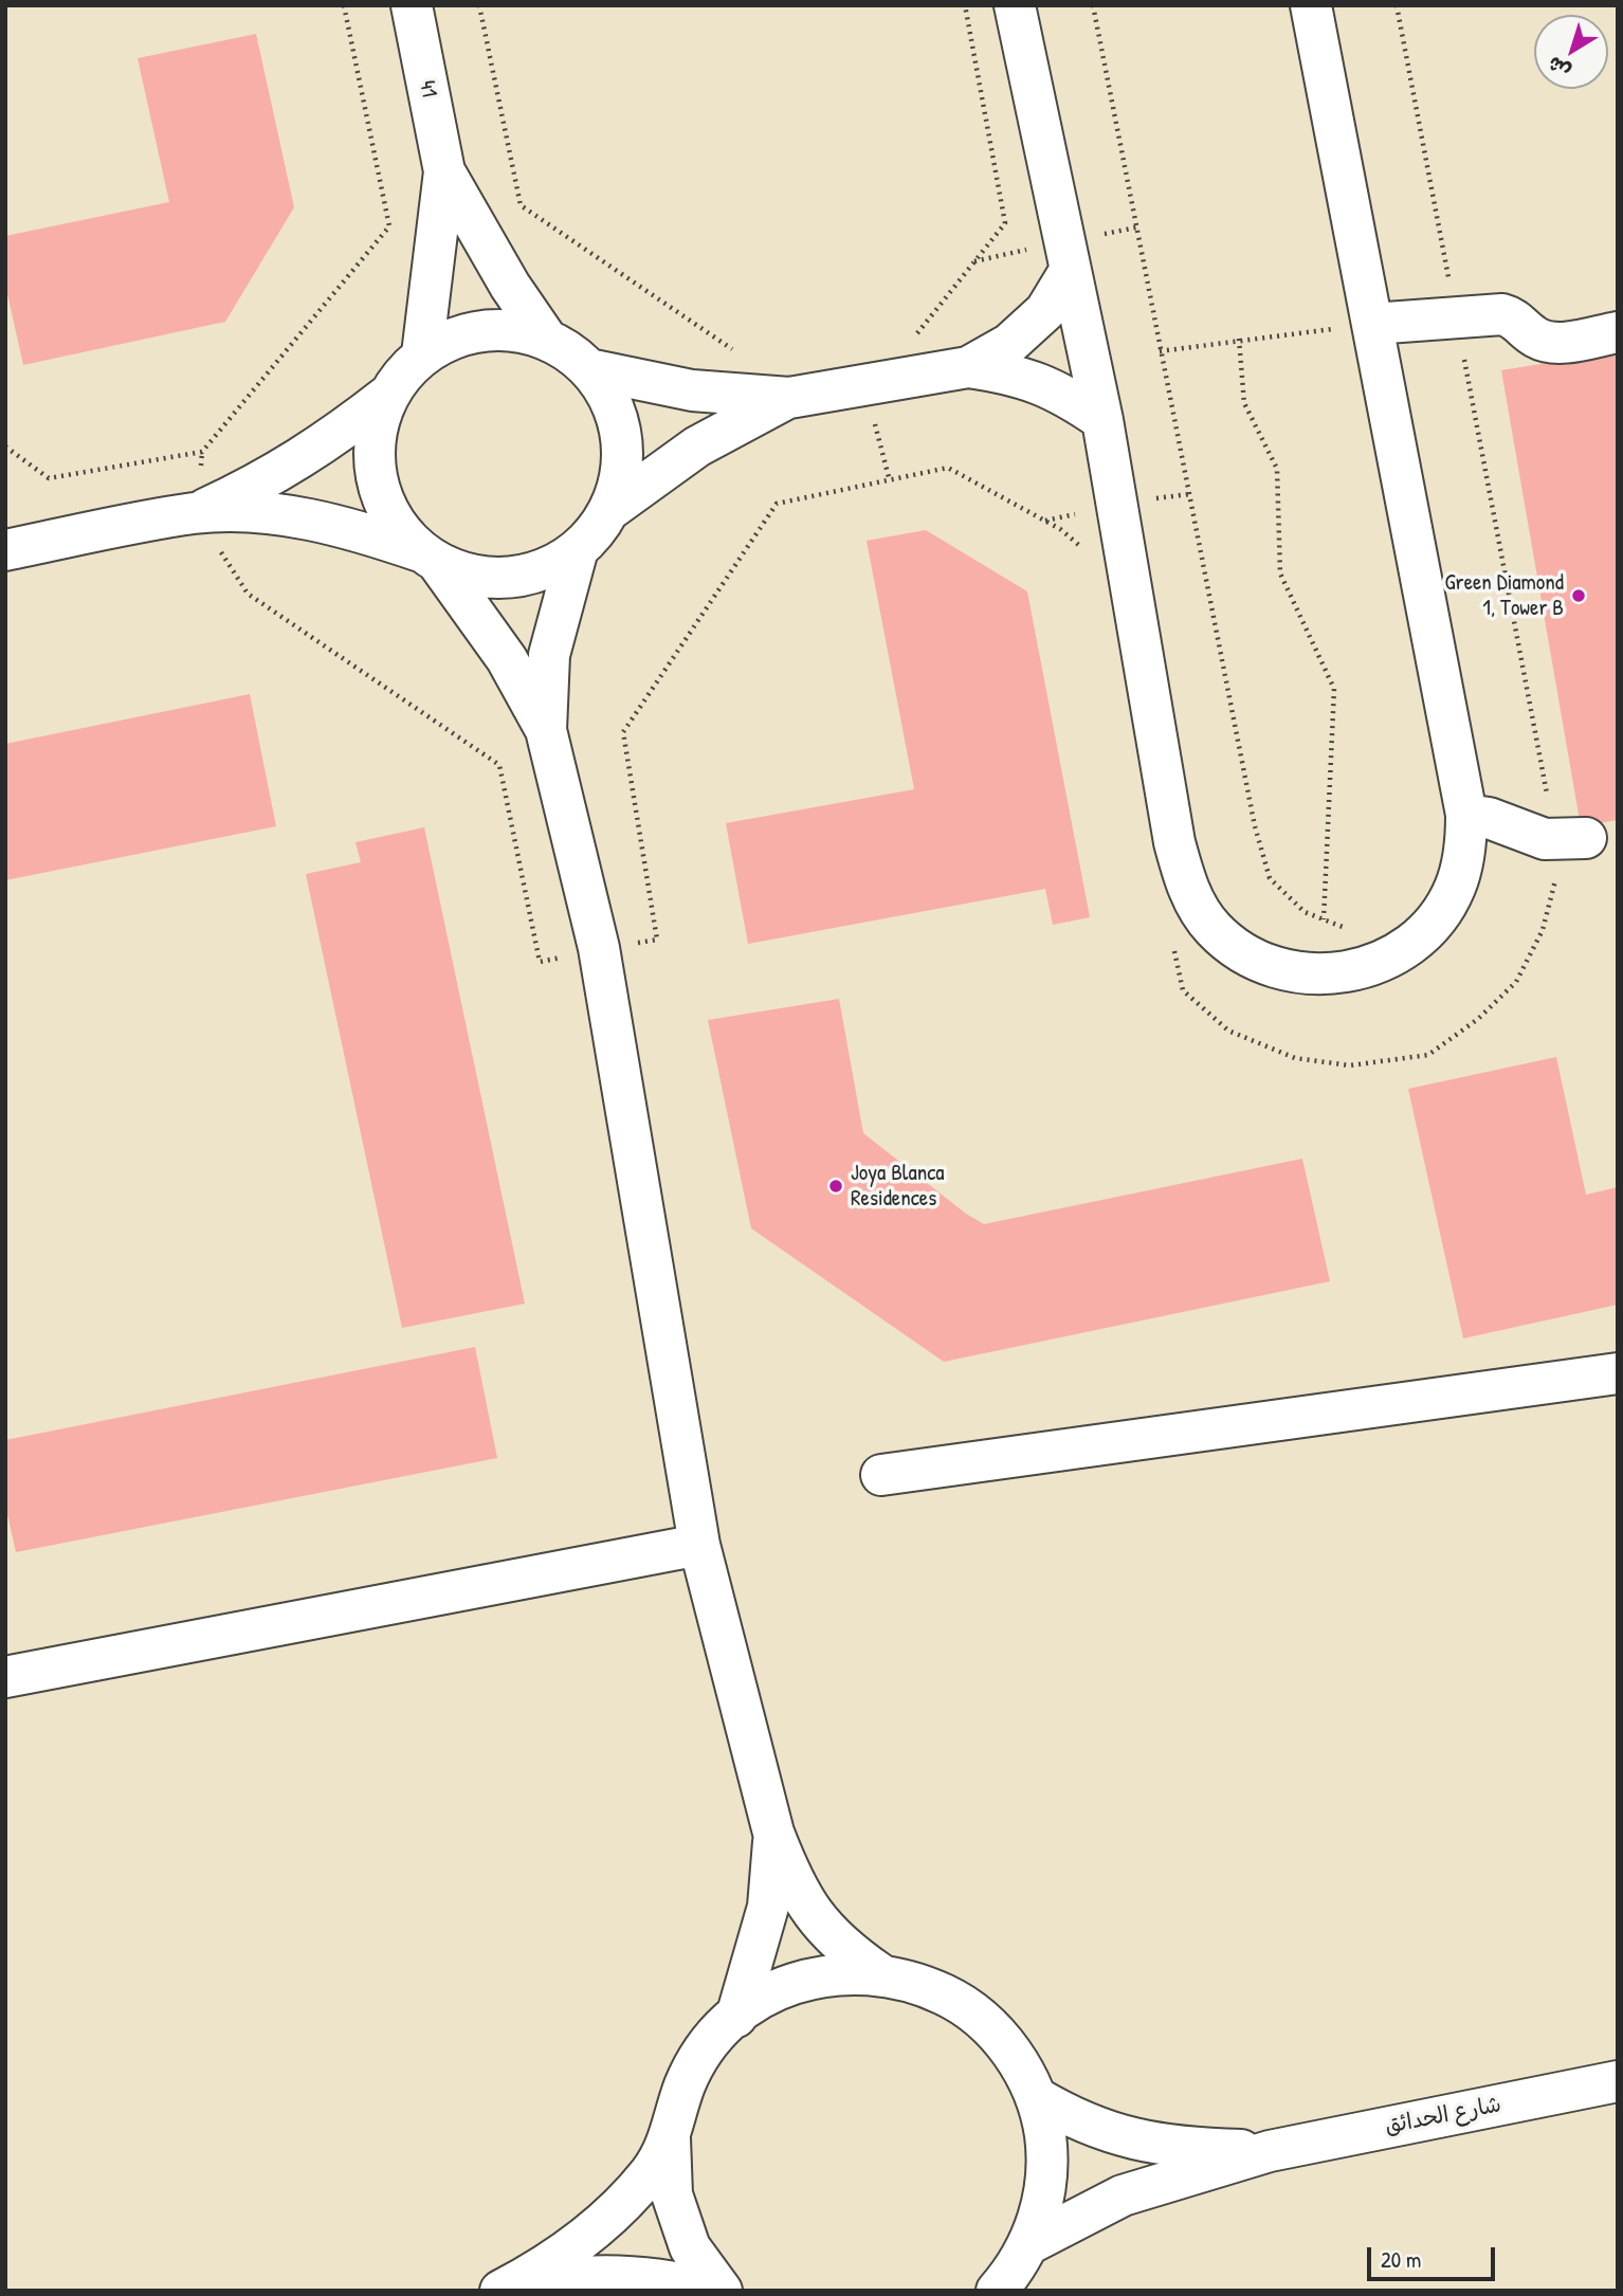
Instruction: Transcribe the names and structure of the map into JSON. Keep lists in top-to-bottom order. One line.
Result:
{"streets":{"street":["41","شارع الحدائق"]},"places":["Green Diamond 1, Tower B","Joya Blanca Residences"],"scale_bar":"20 m","north":"bottom left"}
